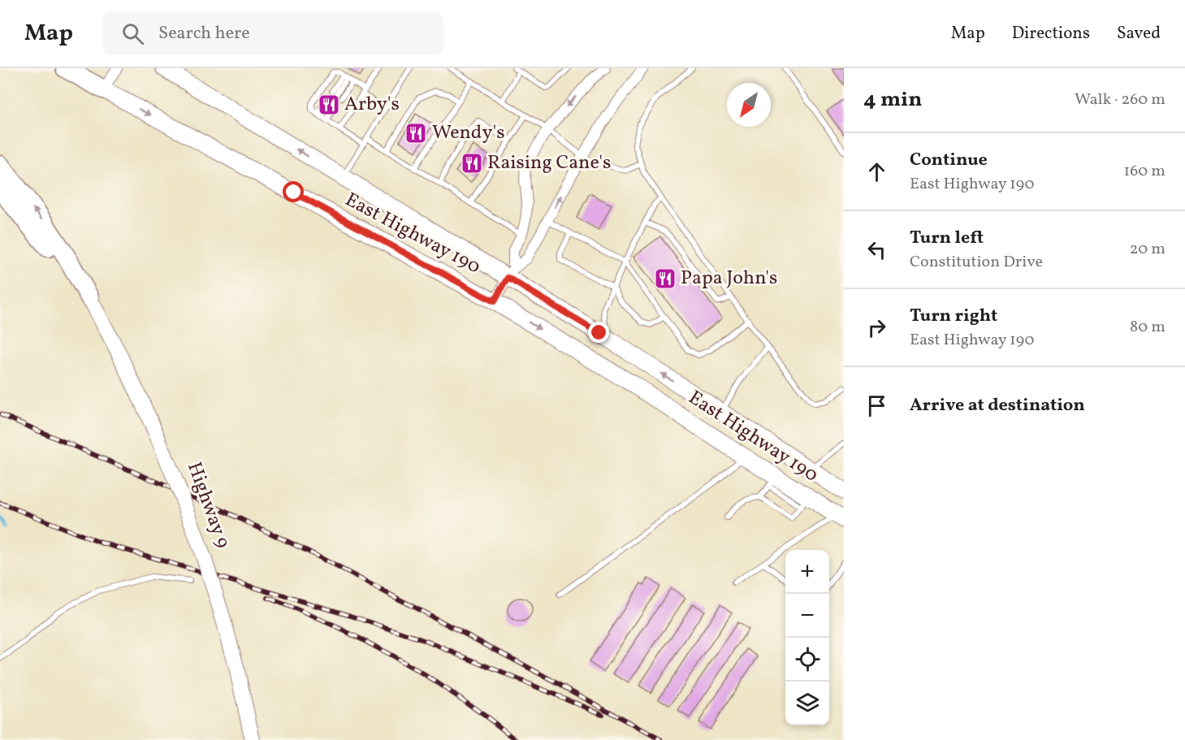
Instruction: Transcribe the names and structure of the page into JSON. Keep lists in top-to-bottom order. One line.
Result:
{"streets":{"highway":["Highway 9"],"main road":["East Highway 190"]},"places":{"restaurant":["Arby's","Wendy's","Raising Cane's","Papa John's"]},"north":"bottom left","page":{"header":"Map","search":"Search here","nav":["Map","Directions","Saved"],"heading":["4 min","Walk · 260 m"],"list":[["Continue","East Highway 190","160 m"],["Turn left","Constitution Drive","20 m"],["Turn right","East Highway 190","80 m"],"Arrive at destination"],"map_buttons":["+","−"]}}
